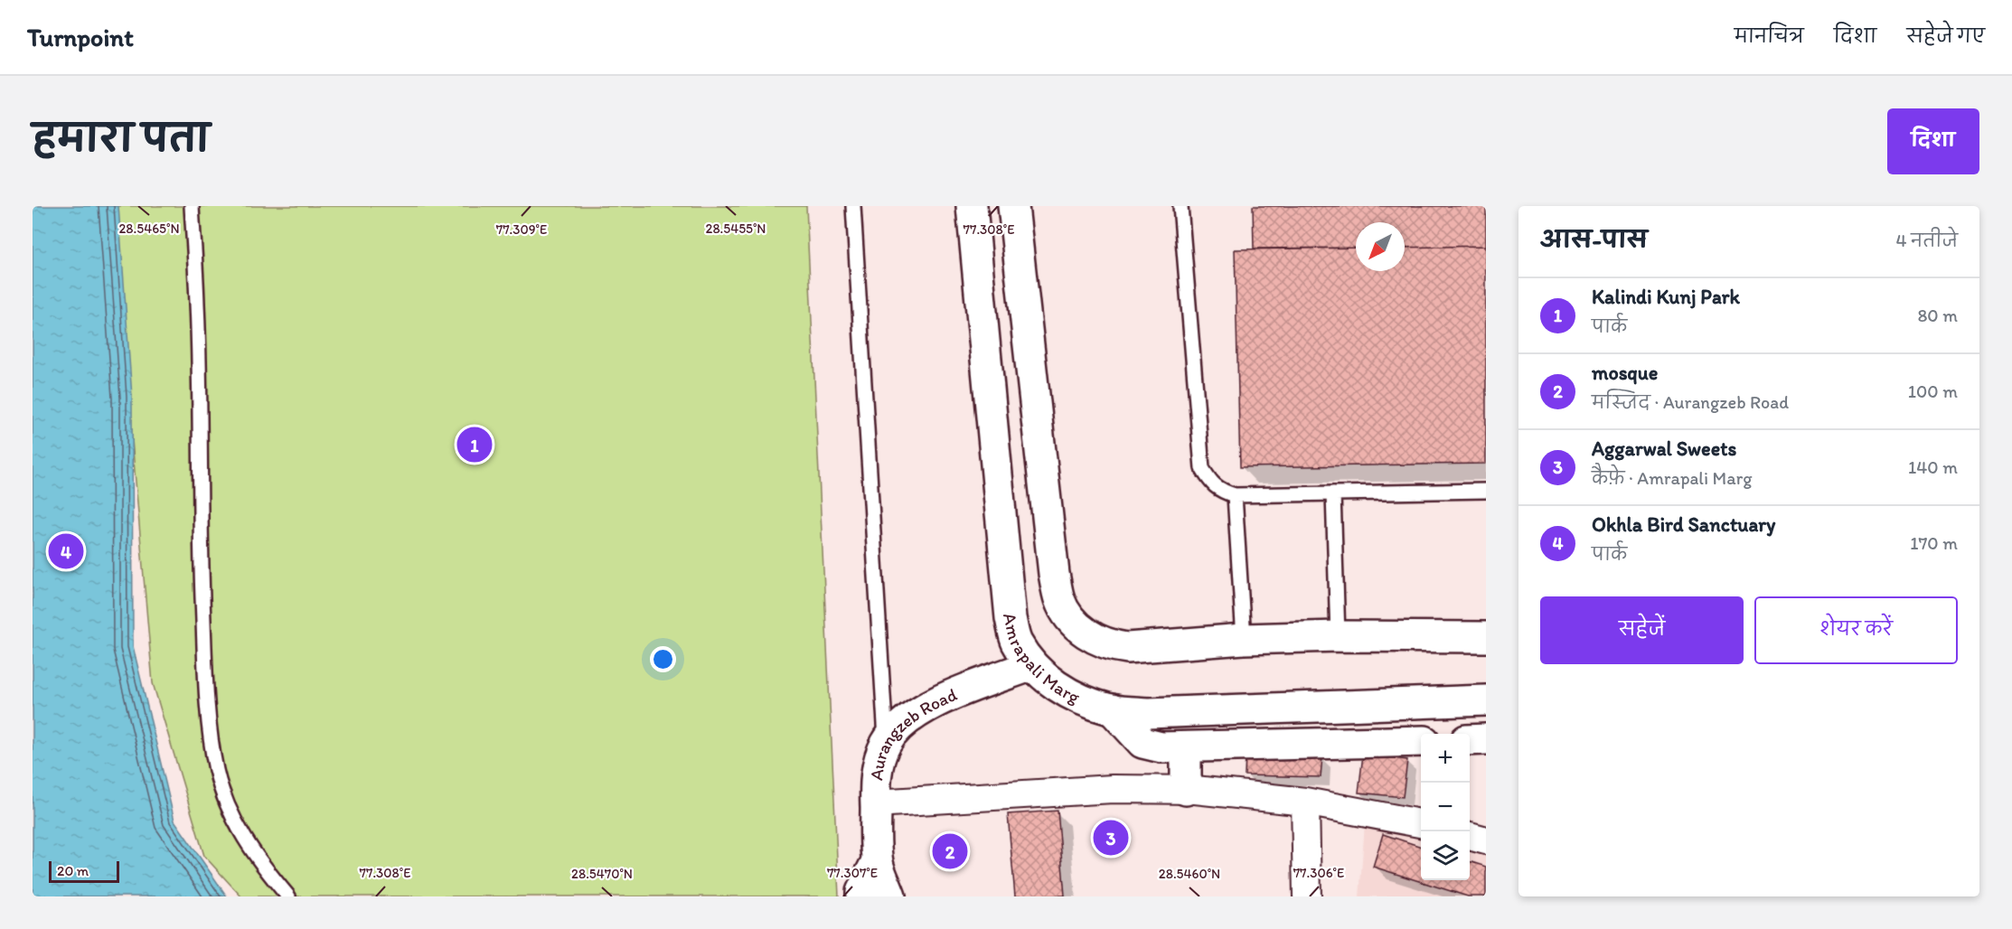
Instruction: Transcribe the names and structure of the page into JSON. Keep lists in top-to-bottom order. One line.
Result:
{"streets":{"main road":["Amrapali Marg","Aurangzeb Road"]},"crossings":[["Amrapali Marg","Aurangzeb Road"]],"scale_bar":"20 m","north":"bottom left","page":{"header":"Turnpoint","nav":["मानचित्र","दिशा","सहेजे गए"],"title":"हमारा पता","buttons":["दिशा",["सहेजें","शेयर करें"]],"heading":["आस-पास","4 नतीजे"],"list":[{"mark":"1","name":"Kalindi Kunj Park","note":"पार्क","value":"80 m"},{"mark":"2","name":"mosque","note":"मस्जिद · Aurangzeb Road","value":"100 m"},{"mark":"3","name":"Aggarwal Sweets","note":"कैफ़े · Amrapali Marg","value":"140 m"},{"mark":"4","name":"Okhla Bird Sanctuary","note":"पार्क","value":"170 m"}],"pins":["1","4","3","2"],"map_buttons":["+","−"],"scale":"20 m"},"coordinates":["28.5465°N","28.5455°N","77.309°E","77.308°E","77.307°E","77.306°E","28.5470°N","28.5460°N"]}
